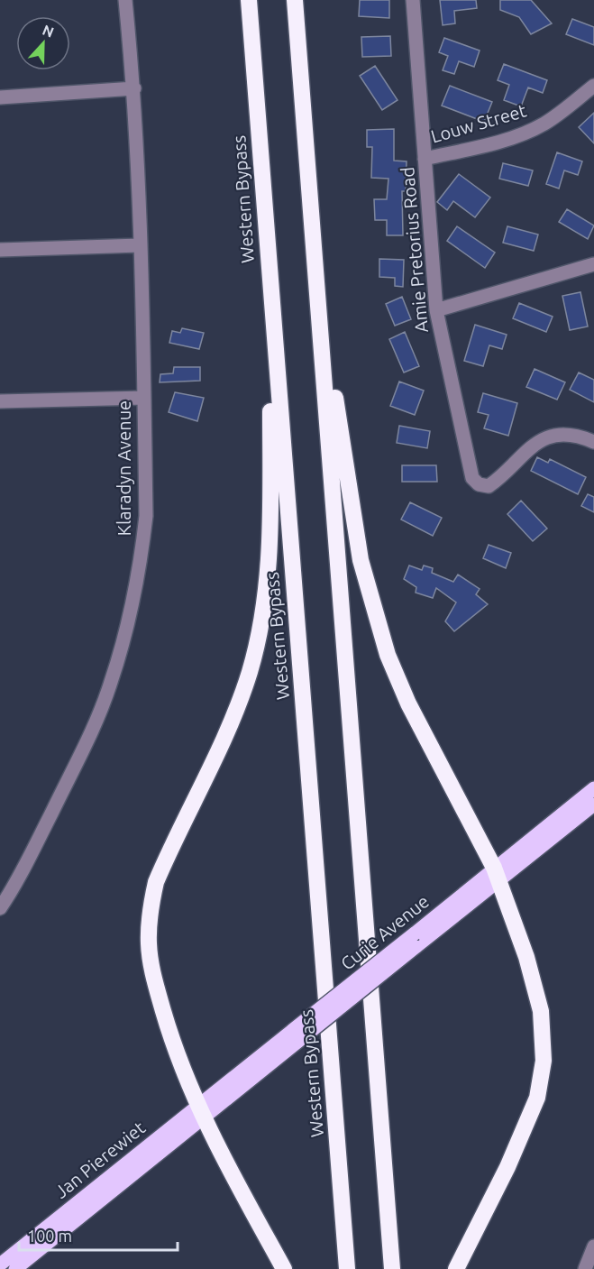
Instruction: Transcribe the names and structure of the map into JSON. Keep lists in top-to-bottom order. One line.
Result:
{"streets":{"highway":["Western Bypass"],"main road":["Curie Avenue","Jan Pierewiet"],"street":["Louw Street","Amie Pretorius Road","Klaradyn Avenue"]},"crossings":[["Louw Street","Amie Pretorius Road"],["Curie Avenue","Jan Pierewiet"]],"scale_bar":"100 m","north":"top"}
